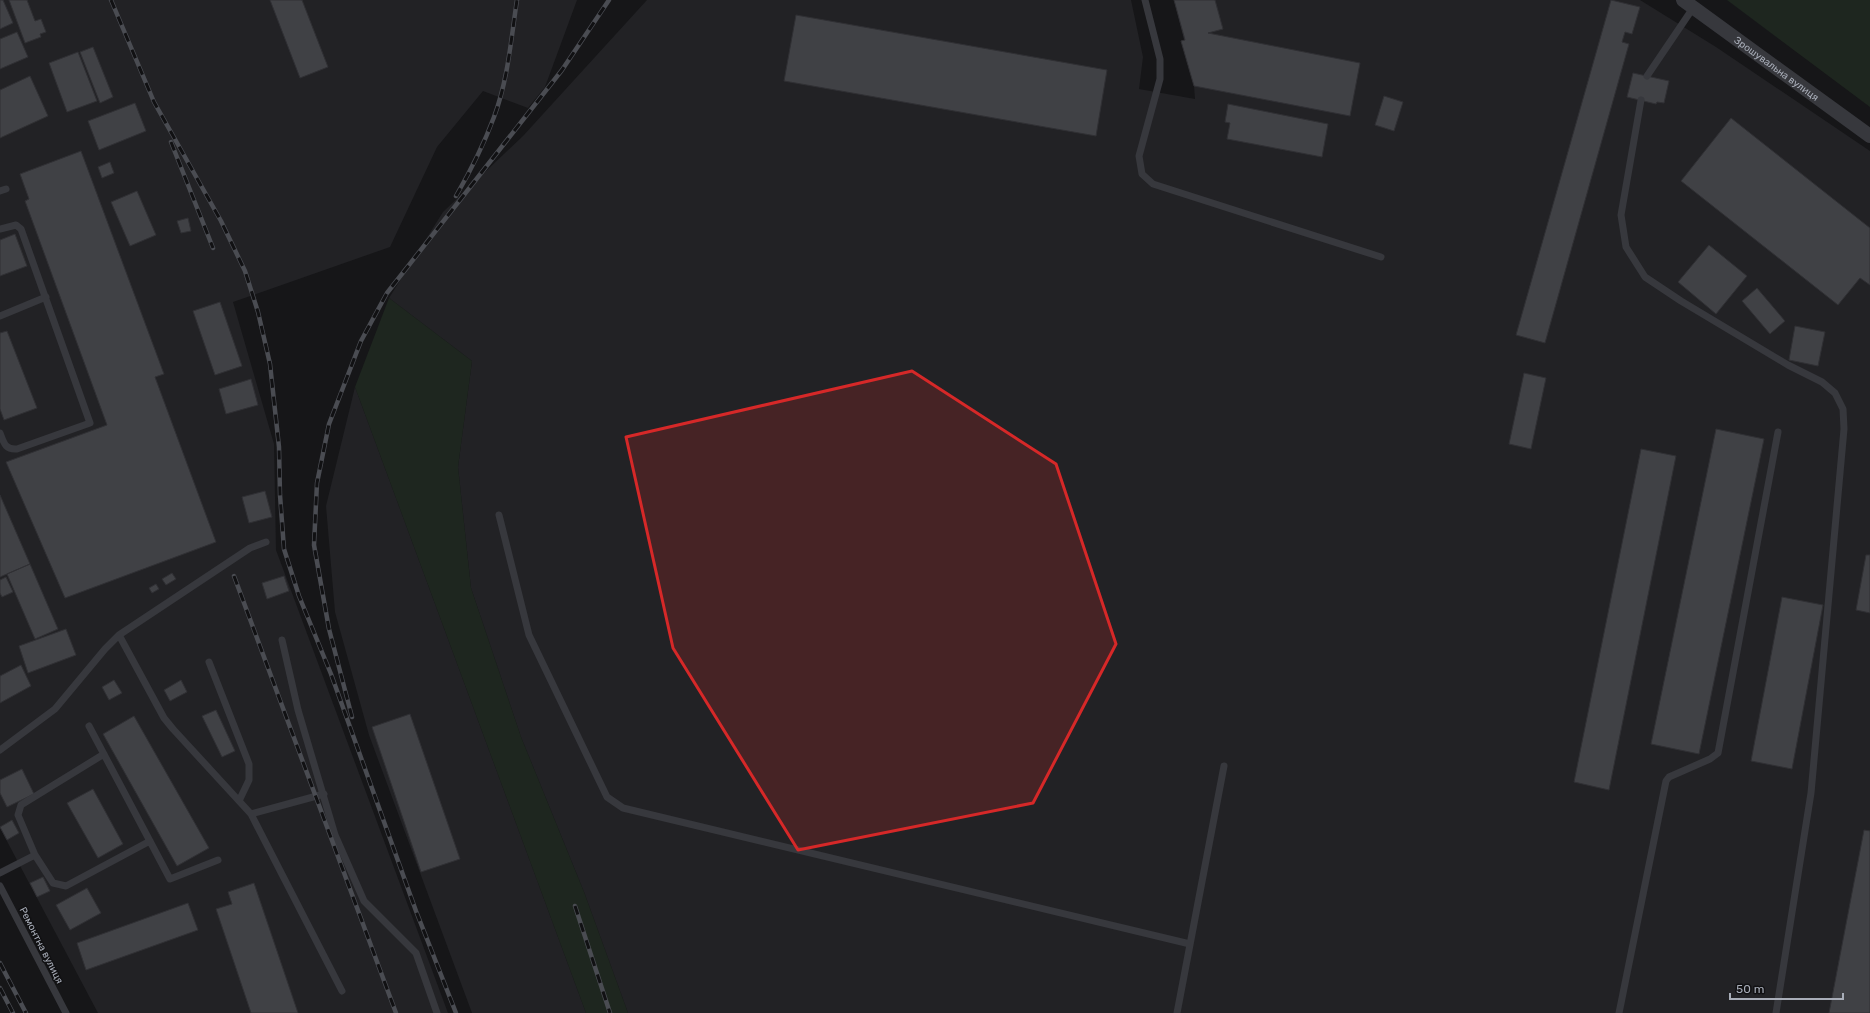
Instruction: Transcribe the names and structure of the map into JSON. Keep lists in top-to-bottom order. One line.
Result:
{"streets":{"street":["Зрошувальна вулиця"],"lane":["Ремонтна вулиця"]},"scale_bar":"50 m"}
